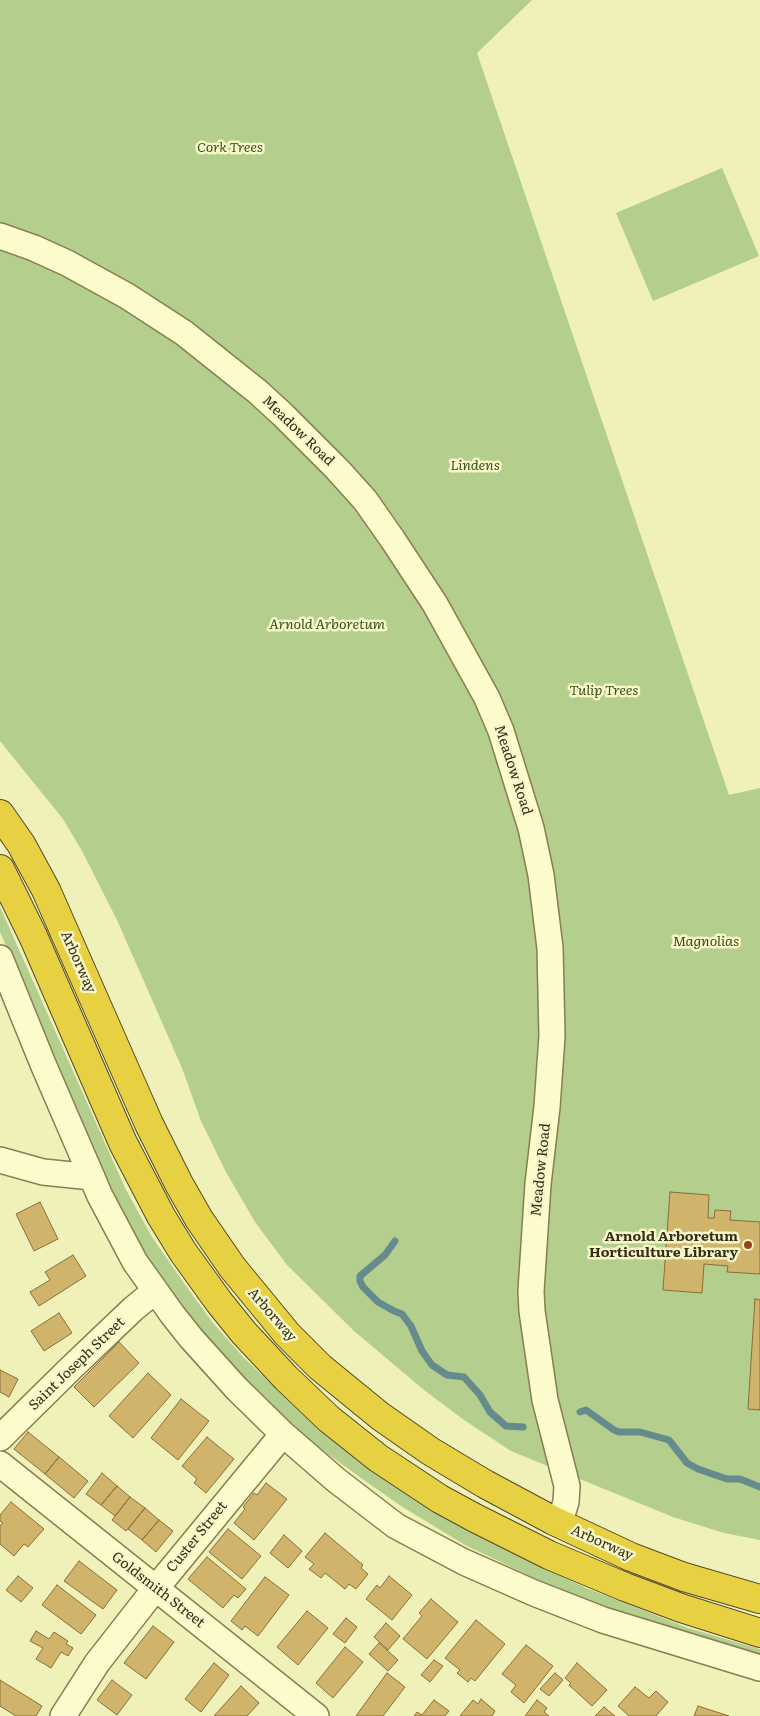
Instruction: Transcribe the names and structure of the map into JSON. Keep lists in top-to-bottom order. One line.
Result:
{"streets":{"highway":["Arborway"],"street":["Meadow Road","Saint Joseph Street","Custer Street","Goldsmith Street"]},"crossings":[["Meadow Road","Arborway"],["Custer Street","Goldsmith Street"]],"parks":["Cork Trees","Lindens","Arnold Arboretum","Tulip Trees","Magnolias"],"places":["Arnold Arboretum Horticulture Library"]}
